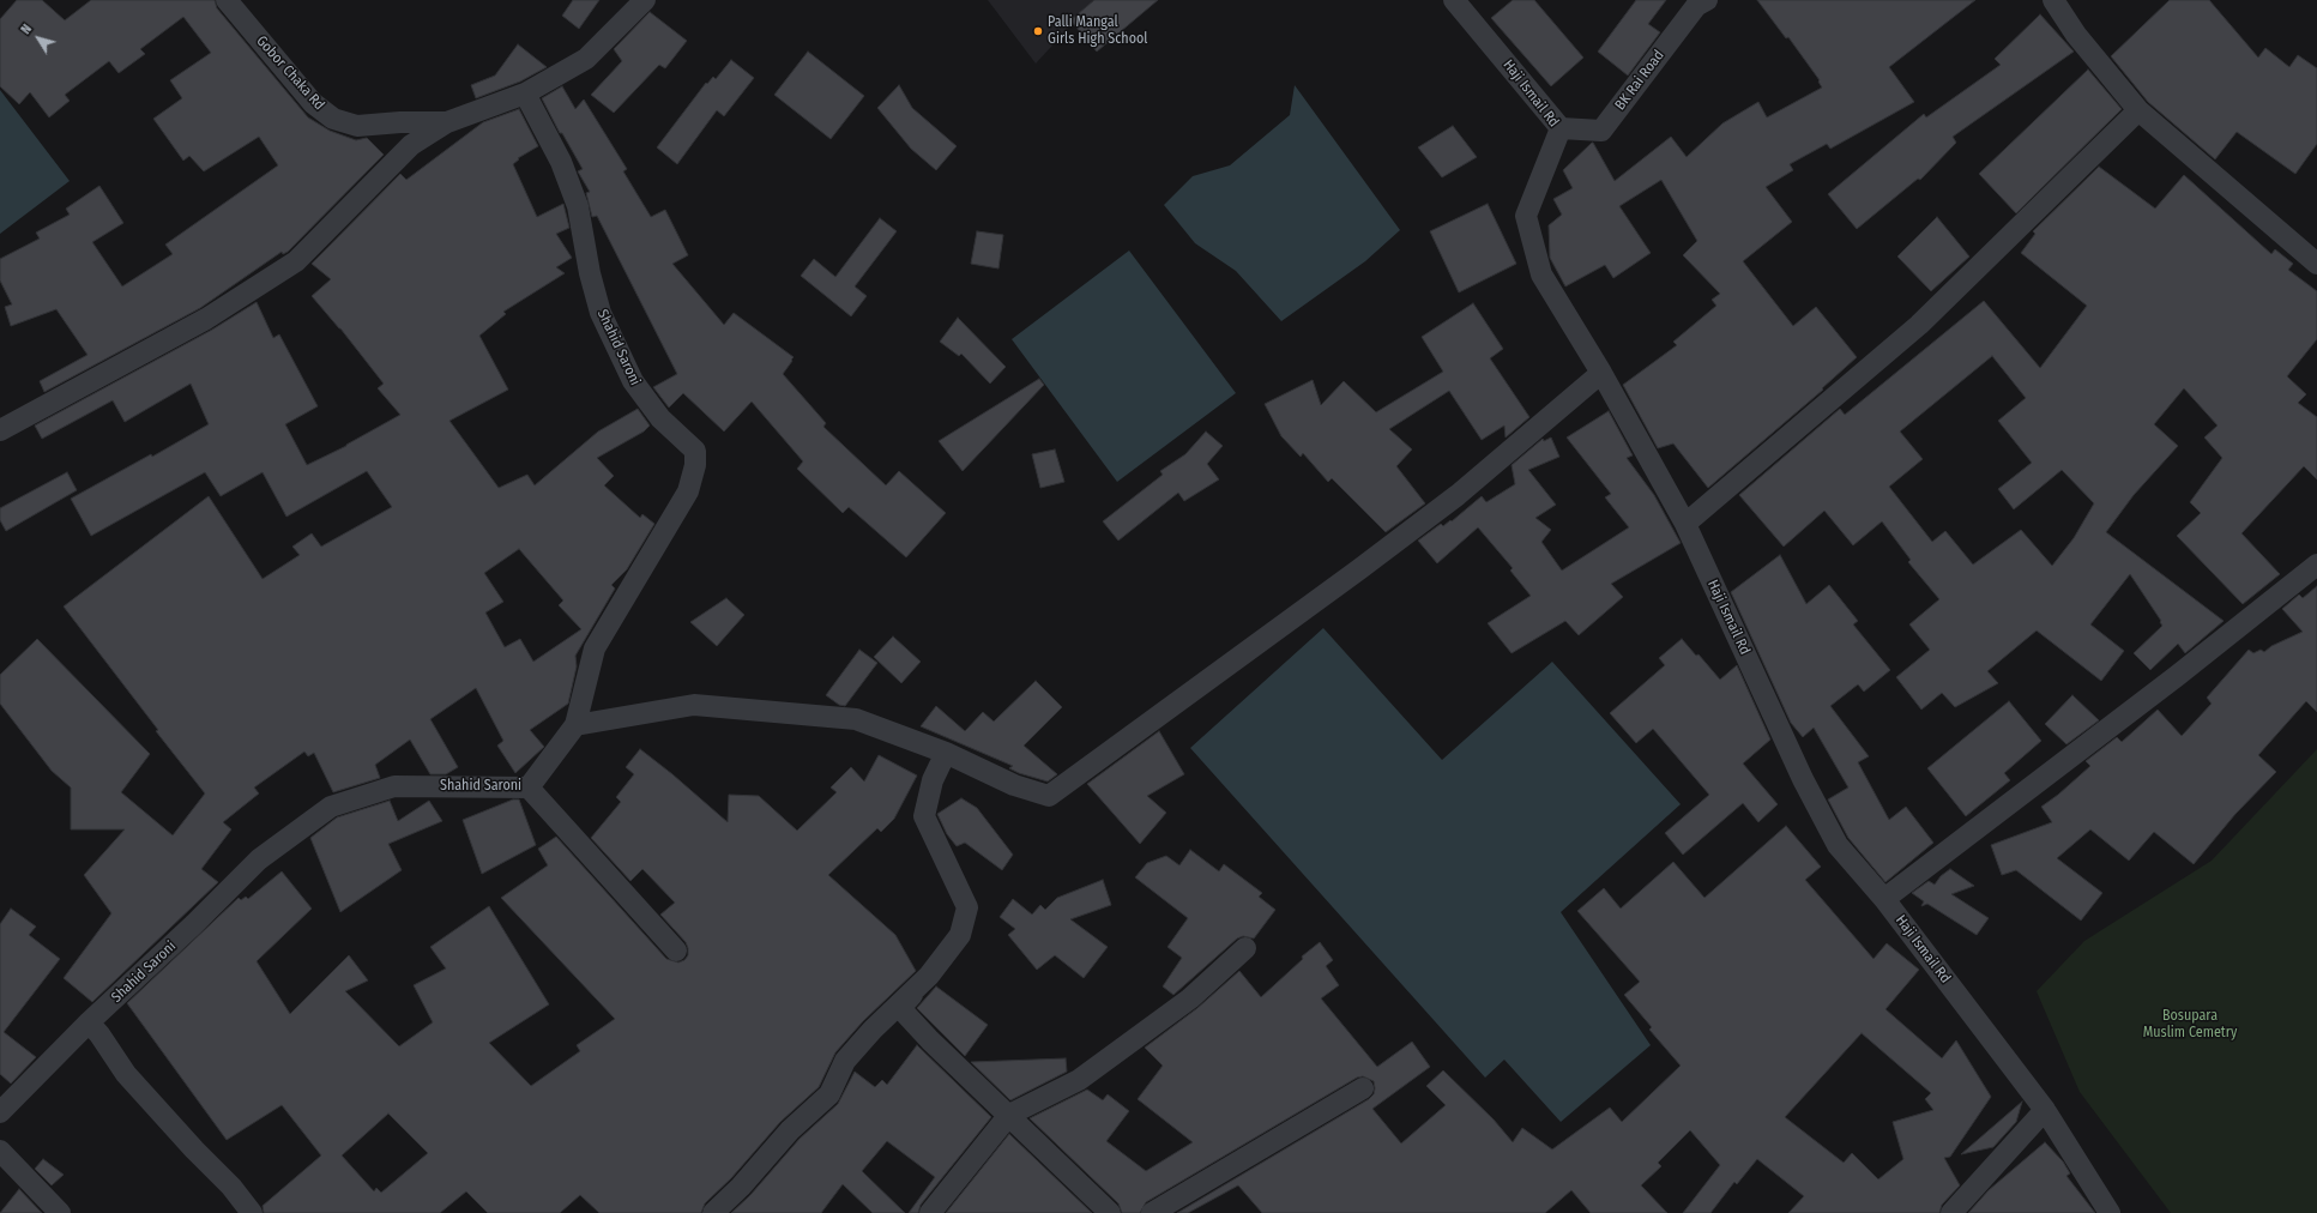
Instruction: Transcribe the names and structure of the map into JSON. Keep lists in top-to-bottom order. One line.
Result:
{"streets":{"street":["Gobor Chaka Rd","BK Rai Road","Haji Ismail Rd","Shahid Saroni"]},"crossings":[["Gobor Chaka Rd","Shahid Saroni"],["BK Rai Road","Haji Ismail Rd"]],"parks":["Bosupara Muslim Cemetry"],"places":["Palli Mangal Girls High School"],"north":"top left"}
